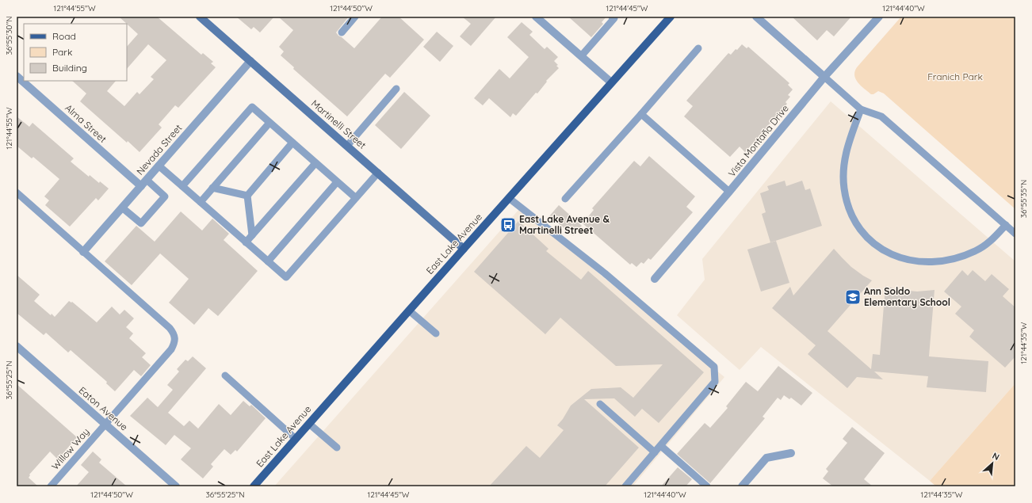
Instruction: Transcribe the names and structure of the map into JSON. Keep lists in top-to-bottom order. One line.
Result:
{"streets":{"main road":["East Lake Avenue"],"street":["Alma Street","Martinelli Street","Vista Montaña Drive","Nevada Street","Eaton Avenue"],"lane":["Willow Way"]},"crossings":[["Alma Street","Nevada Street"],["Martinelli Street","Nevada Street"],["Martinelli Street","East Lake Avenue"],["Nevada Street","Willow Way"],["Eaton Avenue","Willow Way"]],"parks":["Franich Park"],"places":{"bus stop":["East Lake Avenue & Martinelli Street"],"school or university":["Ann Soldo Elementary School"]},"legend":["Road","Park","Building"],"north":"top right","coordinates":["121°44'55\"W","121°44'50\"W","121°44'45\"W","121°44'40\"W","36°55'30\"N","36°55'35\"N","121°44'35\"W","36°55'25\"N"]}
